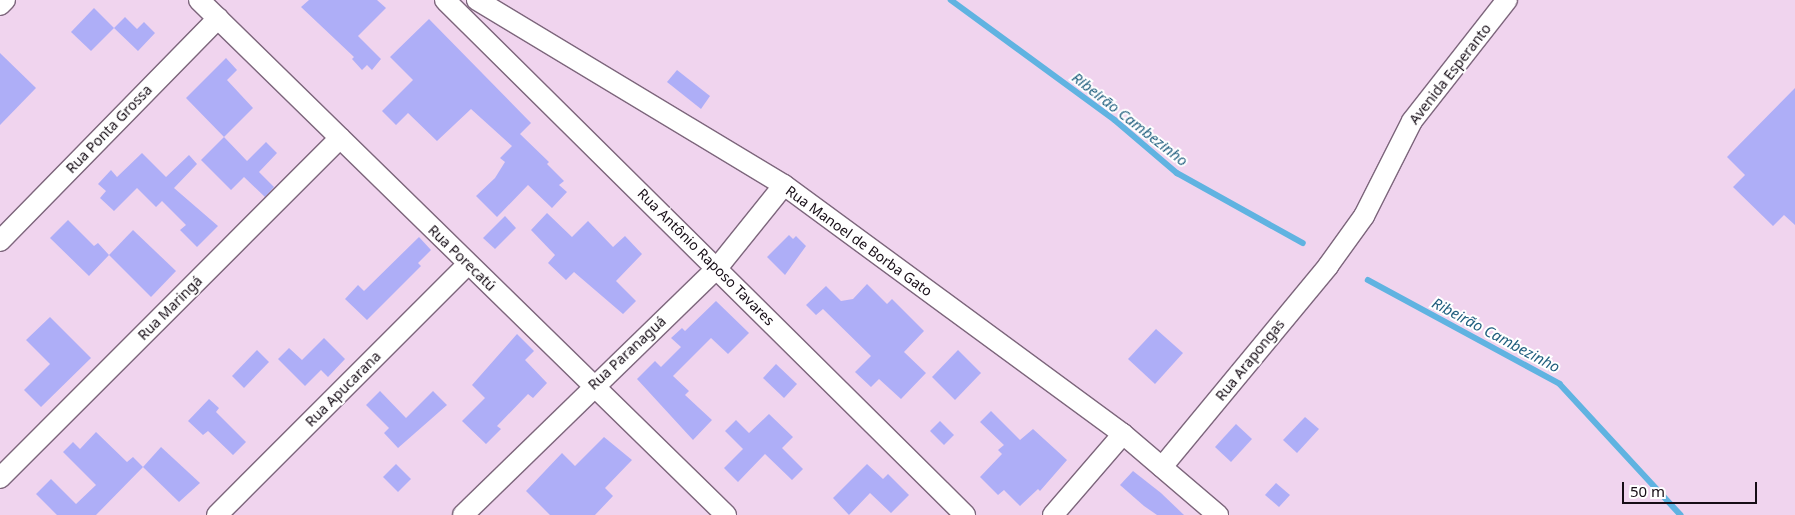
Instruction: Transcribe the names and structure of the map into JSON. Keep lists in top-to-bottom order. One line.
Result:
{"streets":{"street":["Avenida Esperanto","Rua Ponta Grossa","Rua Manoel de Borba Gato","Rua Antônio Raposo Tavares","Rua Porecatú","Rua Maringá","Rua Paranaguá","Rua Arapongas","Rua Apucarana"]},"crossings":[["Avenida Esperanto","Rua Arapongas"],["Rua Ponta Grossa","Rua Porecatú"],["Rua Manoel de Borba Gato","Rua Paranaguá"],["Rua Manoel de Borba Gato","Rua Arapongas"],["Rua Antônio Raposo Tavares","Rua Paranaguá"],["Rua Porecatú","Rua Maringá"],["Rua Porecatú","Rua Paranaguá"],["Rua Porecatú","Rua Apucarana"]],"water":["Ribeirão Cambezinho"],"scale_bar":"50 m"}
